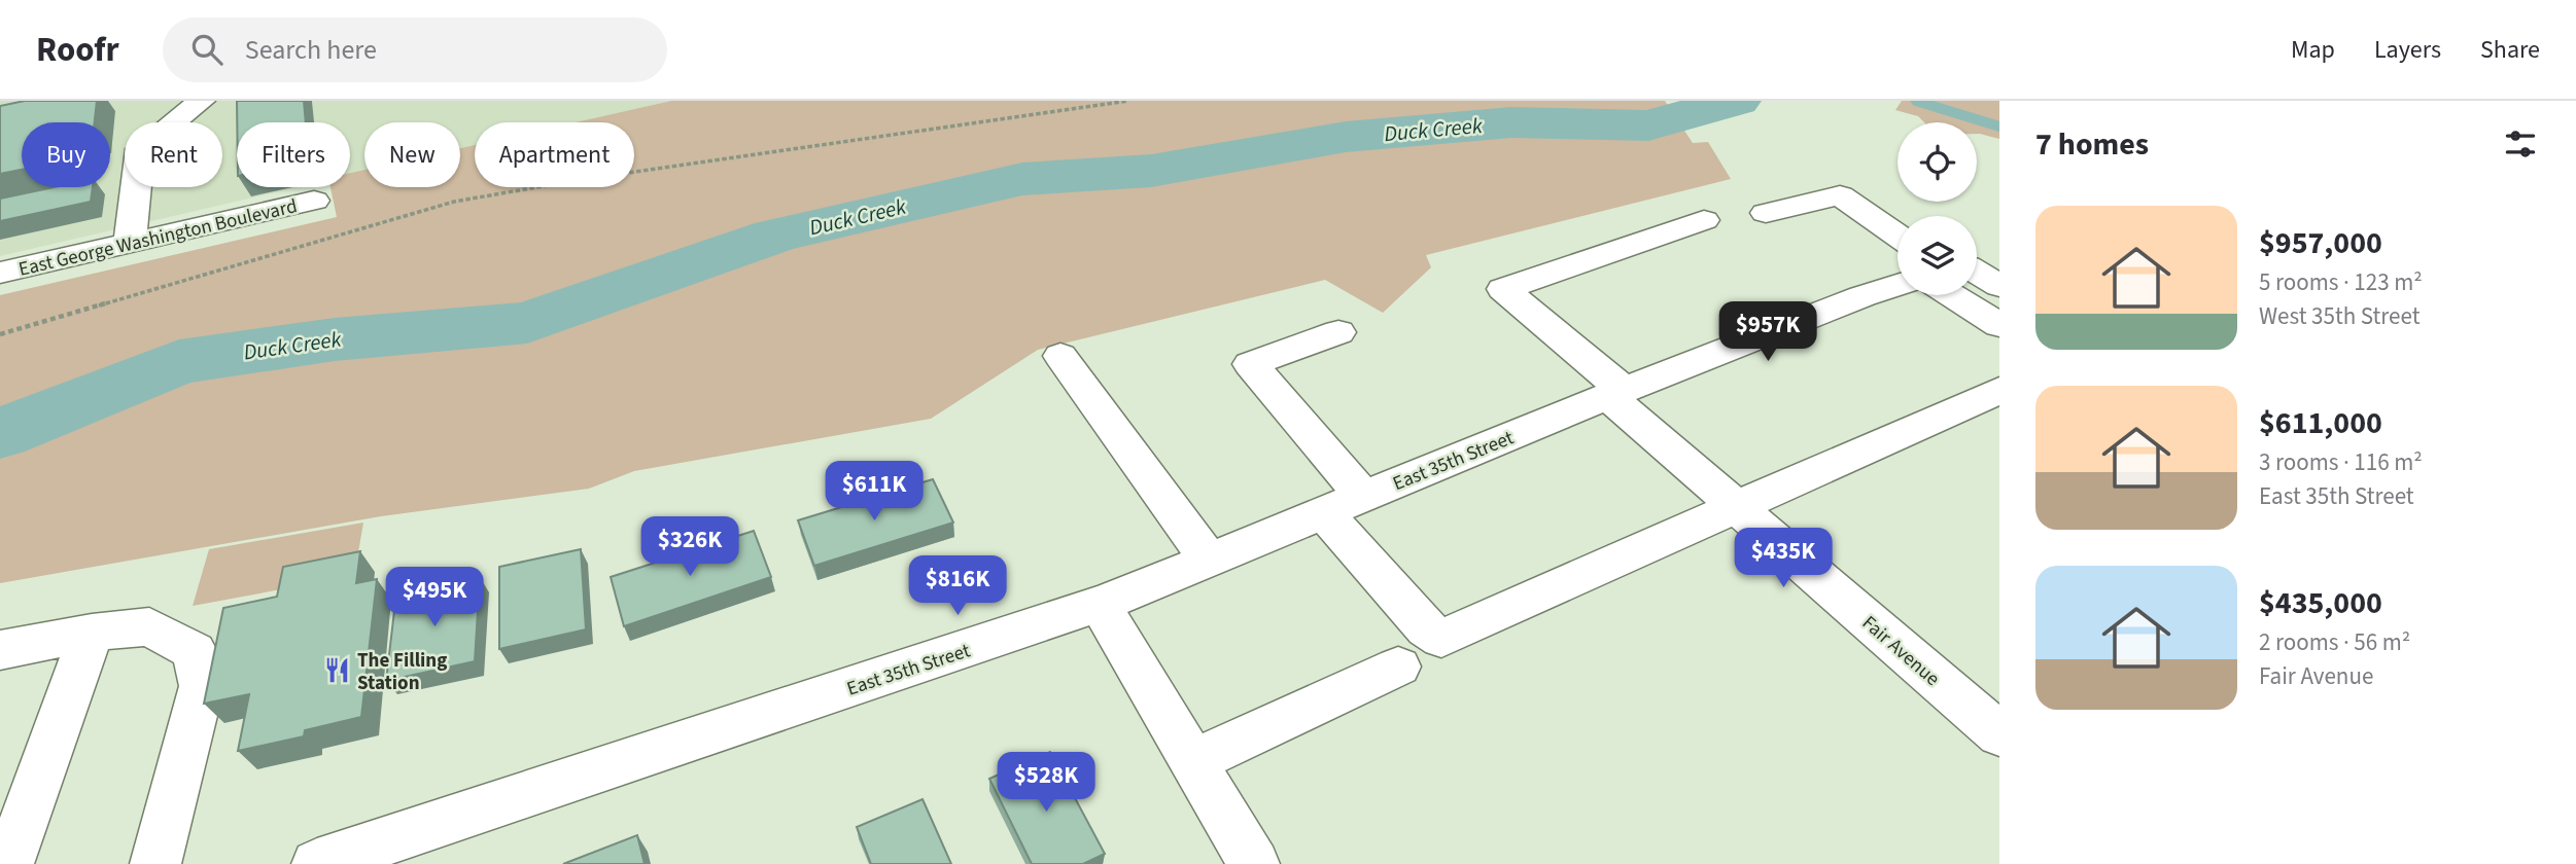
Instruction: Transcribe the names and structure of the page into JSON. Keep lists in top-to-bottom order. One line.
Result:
{"streets":{"street":["East George Washington Boulevard","East 35th Street","Fair Avenue"]},"crossings":[["East 35th Street","Fair Avenue"]],"water":["Duck Creek"],"places":{"restaurant":["The Filling Station"]},"page":{"header":"Roofr","search":"Search here","nav":["Map","Layers","Share"],"heading":"7 homes","chip":["Buy","Rent","Filters","New","Apartment"],"list":[{"name":"$957,000","note":"5 rooms · 123 m² · West 35th Street"},{"name":"$611,000","note":"3 rooms · 116 m² · East 35th Street"},{"name":"$435,000","note":"2 rooms · 56 m² · Fair Avenue"}],"price":["$957K","$611K","$326K","$435K","$816K","$495K","$528K"]}}
